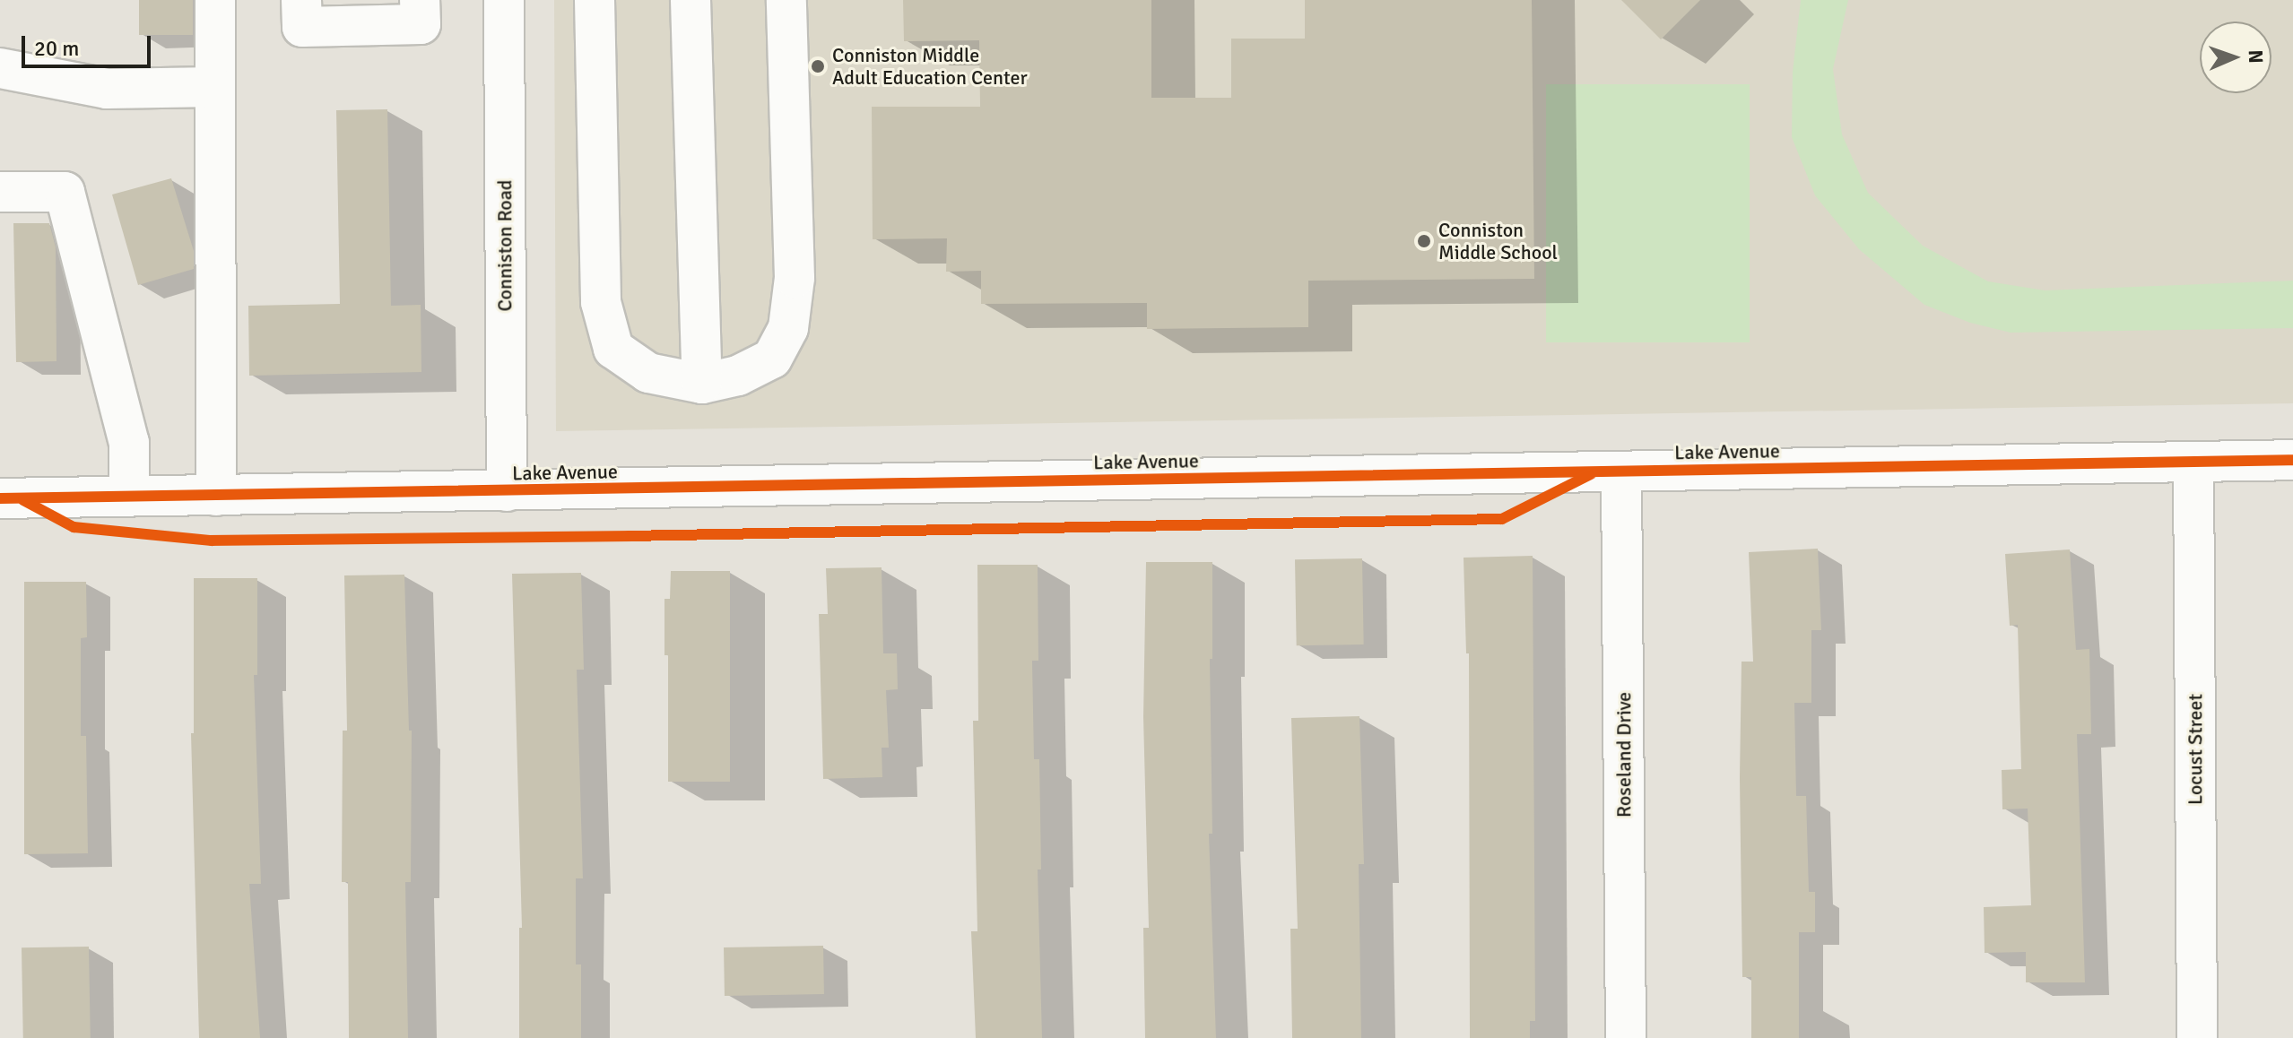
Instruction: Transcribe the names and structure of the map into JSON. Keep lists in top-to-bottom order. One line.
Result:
{"streets":{"street":["Conniston Road","Lake Avenue","Locust Street","Roseland Drive"]},"crossings":[["Conniston Road","Lake Avenue"],["Lake Avenue","Locust Street"],["Lake Avenue","Roseland Drive"]],"places":["Conniston Middle Adult Education Center","Conniston Middle School"],"scale_bar":"20 m","north":"right"}
